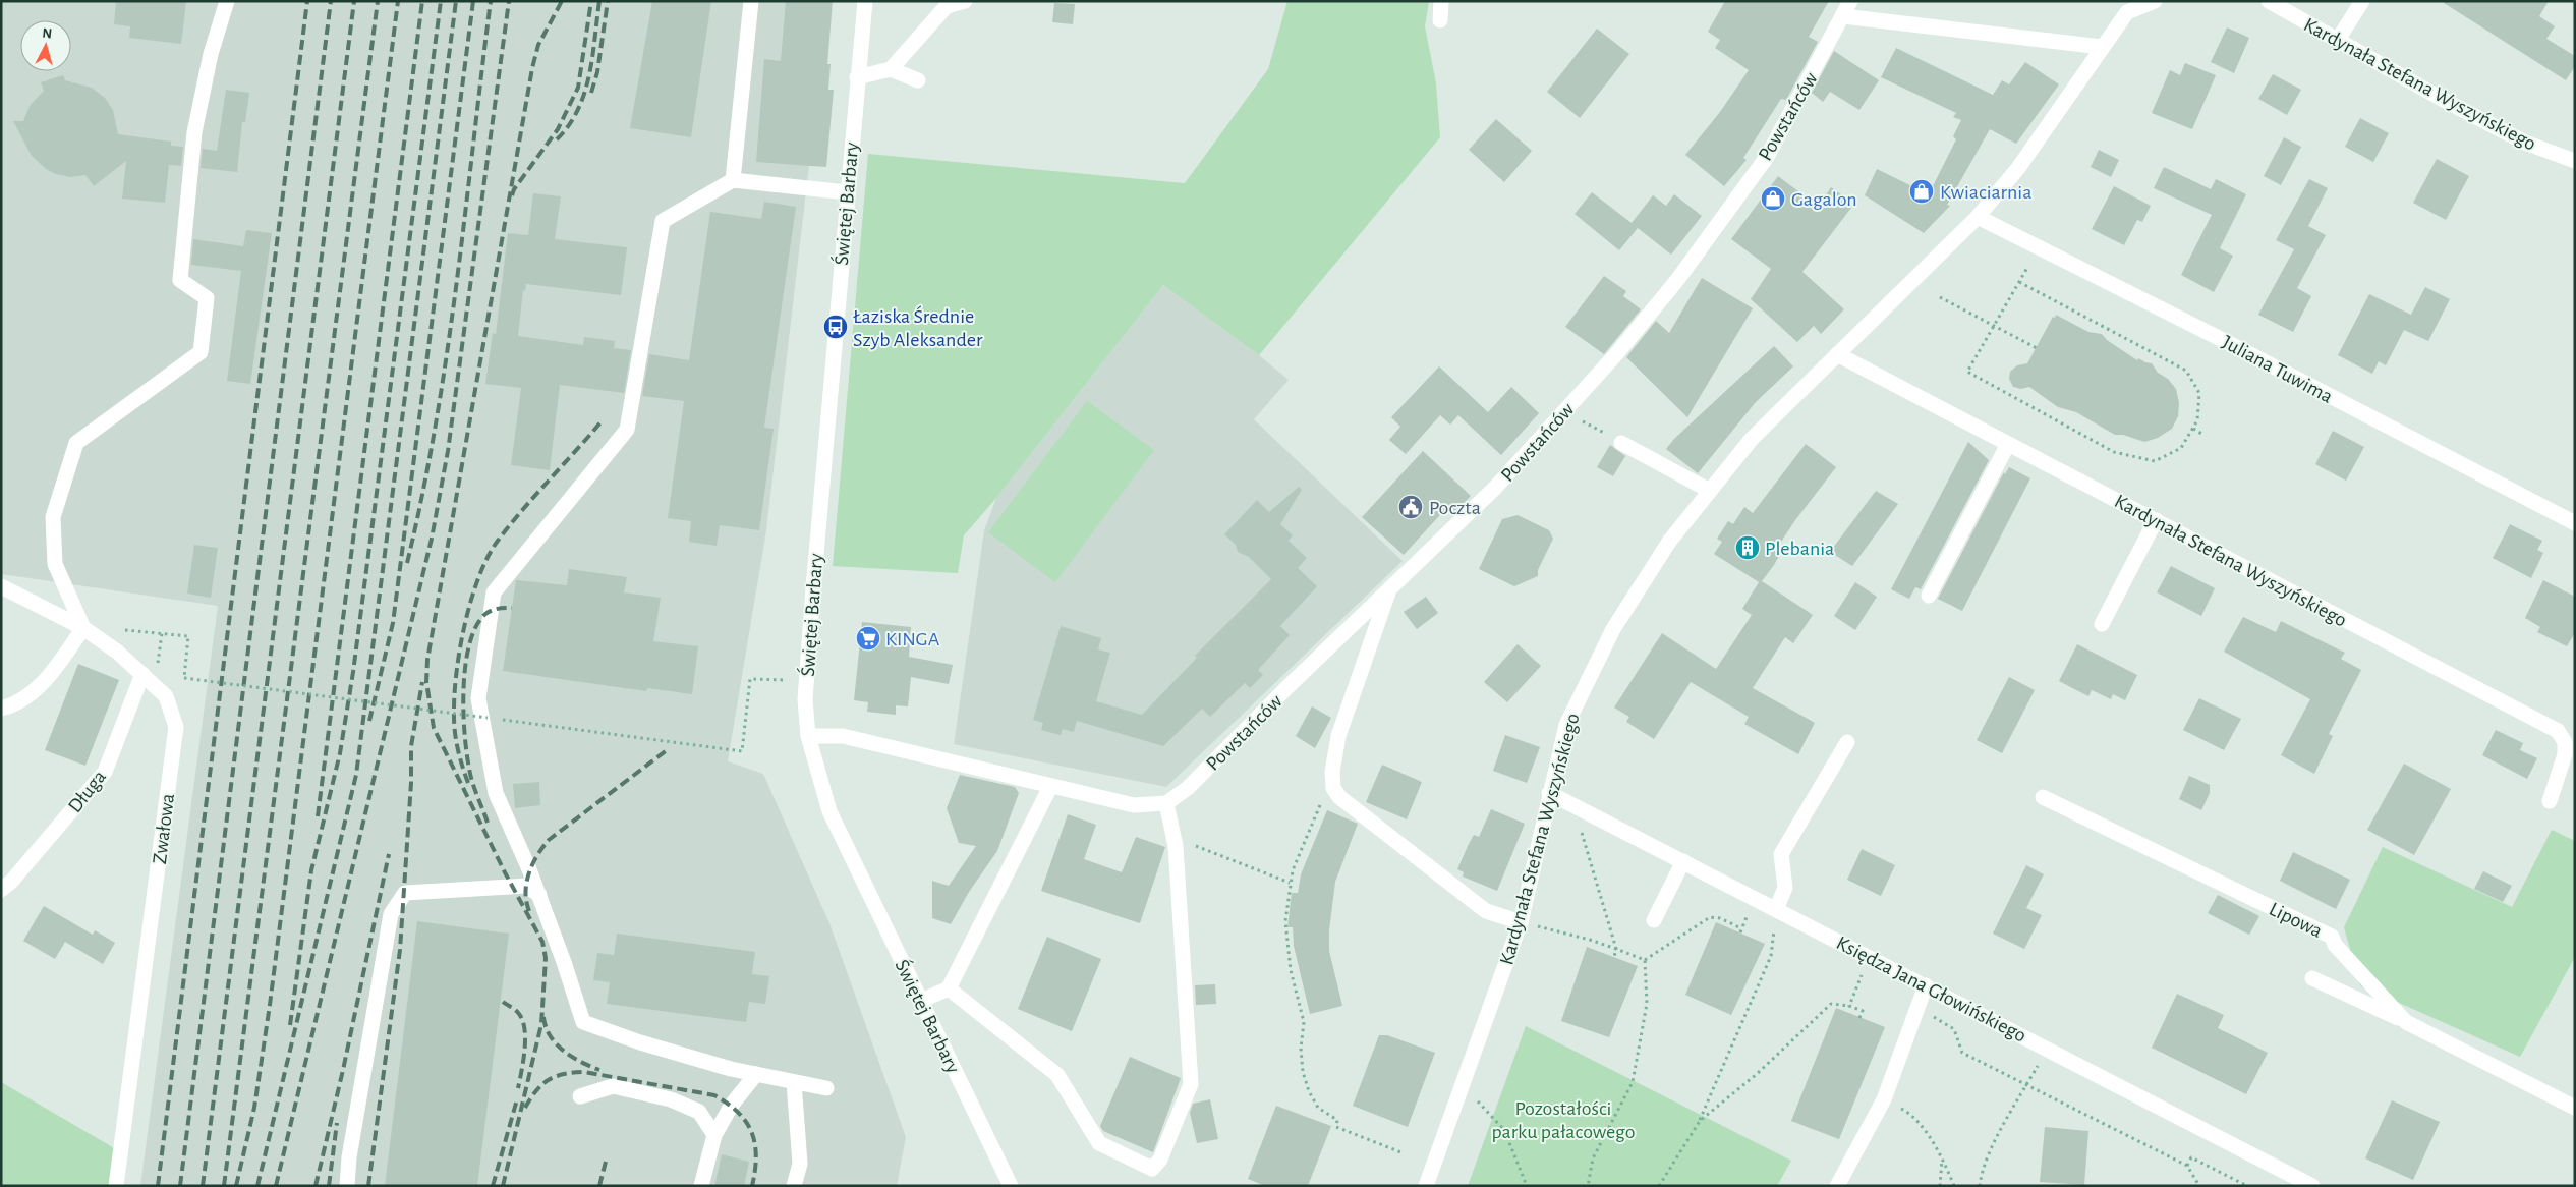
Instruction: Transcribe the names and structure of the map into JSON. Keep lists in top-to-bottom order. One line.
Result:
{"streets":{"street":["Kardynała Stefana Wyszyńskiego","Powstańców","Świętej Barbary","Juliana Tuwima","Długa","Zwałowa","Lipowa","Księdza Jana Głowińskiego"]},"crossings":[["Kardynała Stefana Wyszyńskiego","Juliana Tuwima"],["Kardynała Stefana Wyszyńskiego","Księdza Jana Głowińskiego"],["Długa","Zwałowa"]],"parks":["Pozostałości parku pałacowego"],"places":{"shop":["Kwiaciarnia","Gagalon"],"bus stop":["Łaziska Średnie Szyb Aleksander"],"public building":["Poczta"],"building":["Plebania"],"supermarket":["KINGA"]},"north":"top"}
